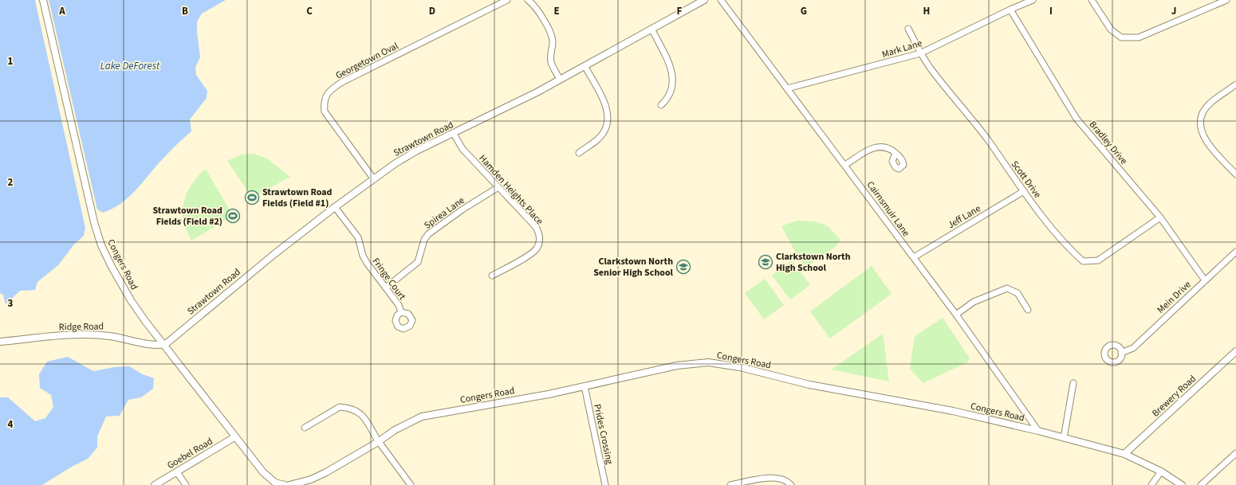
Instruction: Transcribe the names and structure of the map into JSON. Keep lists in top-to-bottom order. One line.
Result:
{"streets":{"street":["Mark Lane","Georgetown Oval","Strawtown Road","Bradley Drive","Scott Drive","Hamden Heights Place","Cairnsmuir Lane","Spirea Lane","Jeff Lane","Congers Road","Fringe Court","Mein Drive","Ridge Road","Brewery Road","Prides Crossing","Goebel Road"]},"crossings":[["Mark Lane","Bradley Drive"],["Mark Lane","Scott Drive"],["Mark Lane","Cairnsmuir Lane"],["Georgetown Oval","Strawtown Road"],["Strawtown Road","Hamden Heights Place"],["Strawtown Road","Congers Road"],["Strawtown Road","Fringe Court"],["Strawtown Road","Ridge Road"],["Bradley Drive","Scott Drive"],["Bradley Drive","Mein Drive"],["Scott Drive","Jeff Lane"],["Hamden Heights Place","Spirea Lane"],["Cairnsmuir Lane","Jeff Lane"],["Cairnsmuir Lane","Congers Road"],["Spirea Lane","Fringe Court"],["Congers Road","Ridge Road"],["Congers Road","Brewery Road"],["Congers Road","Prides Crossing"],["Congers Road","Goebel Road"]],"water":["Lake DeForest"],"places":{"sports":["Strawtown Road Fields (Field #1)","Strawtown Road Fields (Field #2)"],"school or university":["Clarkstown North High School","Clarkstown North Senior High School"]},"grid":{"columns":["A","B","C","D","E","F","G","H","I","J"],"rows":["1","2","3","4"]}}
